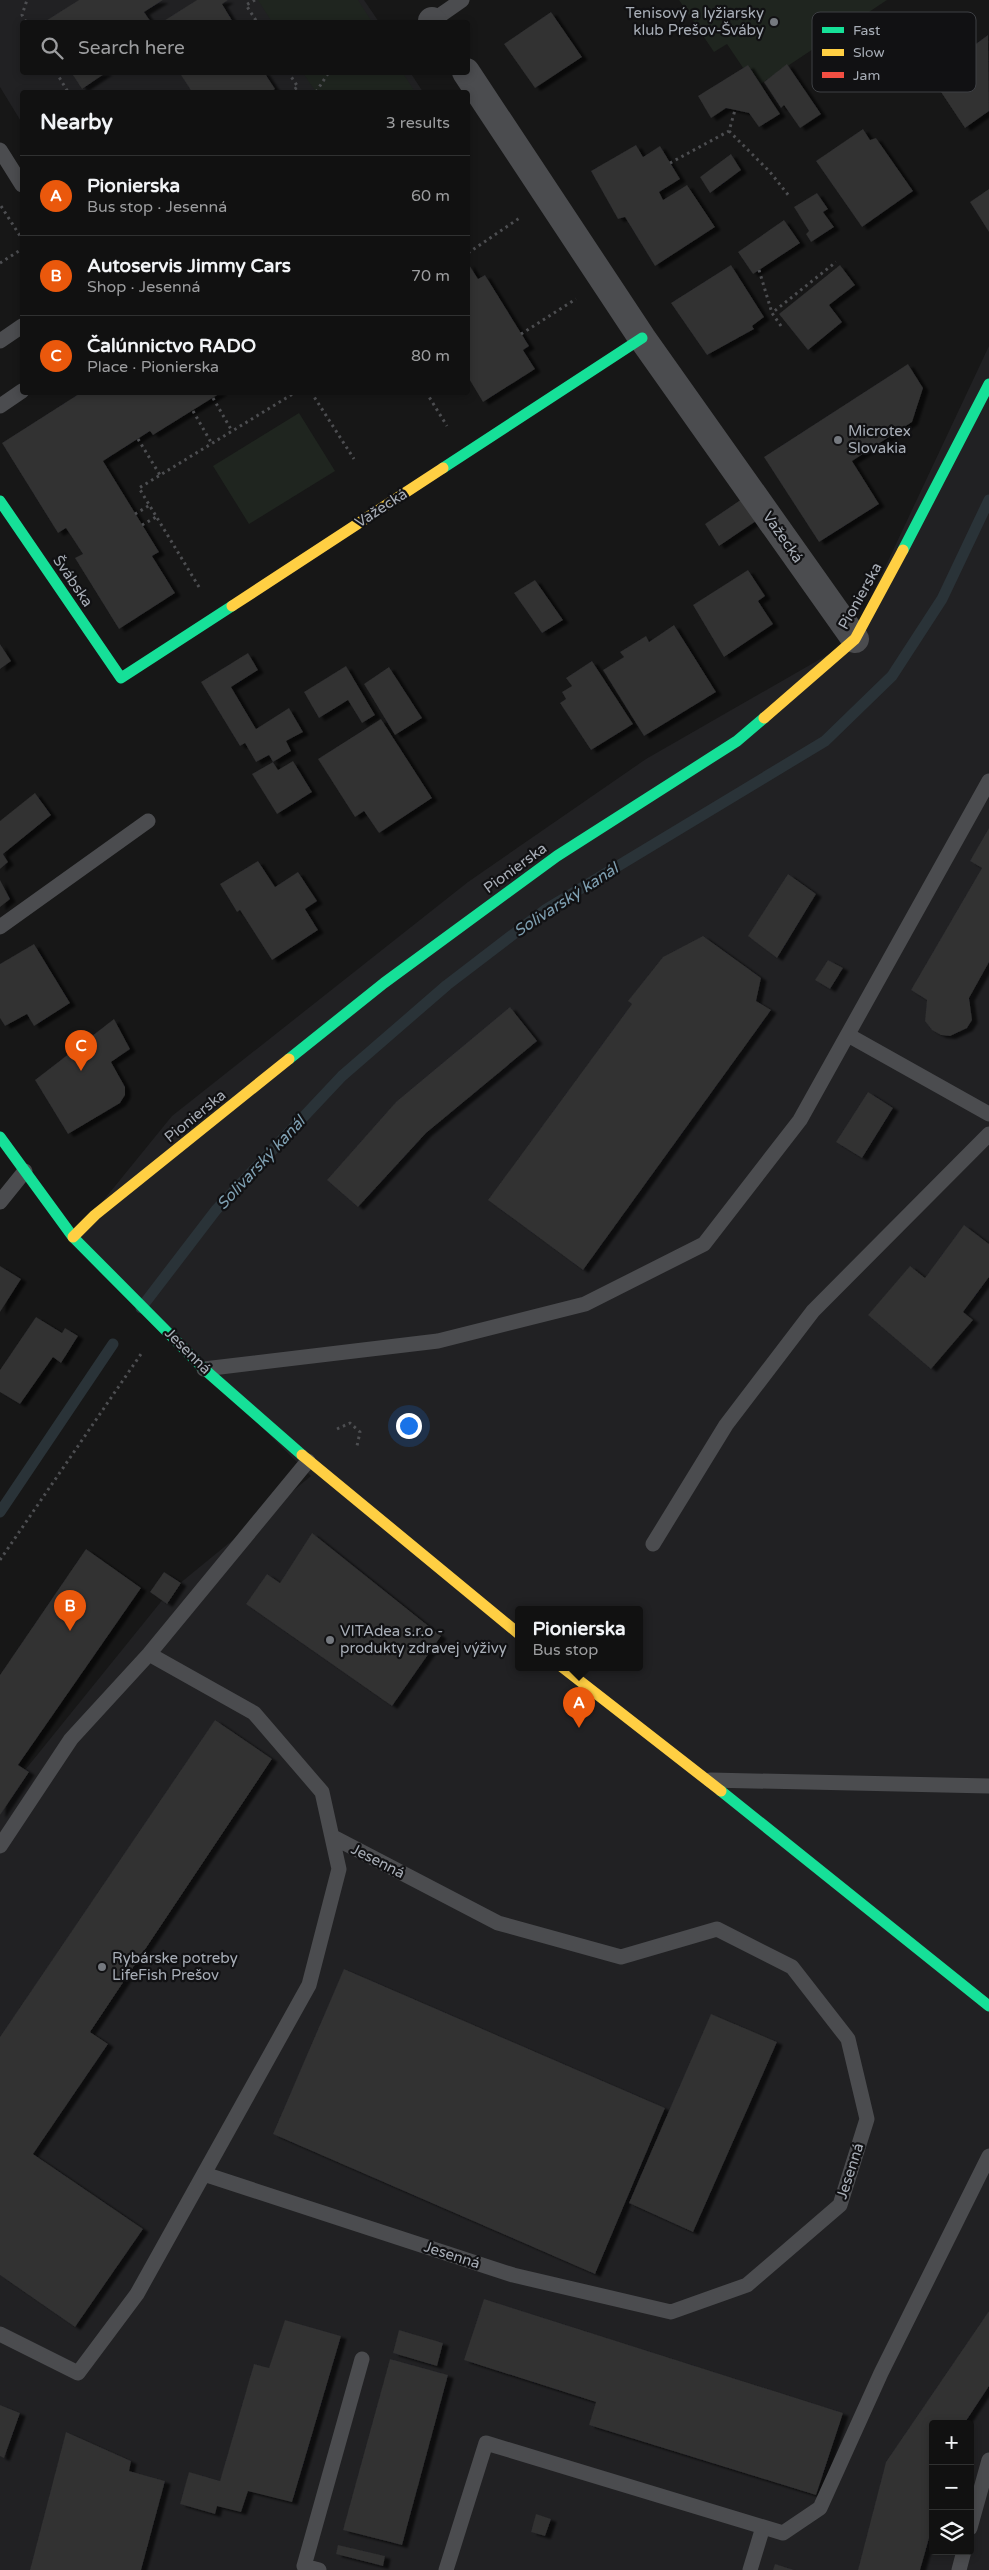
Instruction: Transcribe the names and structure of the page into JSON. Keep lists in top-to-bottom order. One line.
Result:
{"streets":{"street":["Važecká","Švábska","Pionierska","Jesenná"]},"crossings":[["Važecká","Švábska"],["Važecká","Pionierska"],["Pionierska","Jesenná"]],"water":["Solivarský kanál"],"places":["Tenisový a lyžiarsky klub Prešov-Šváby","Microtex Slovakia","VITAdea s.r.o - produkty zdravej výživy","Rybárske potreby LifeFish Prešov"],"legend":["Fast","Slow","Jam"],"page":{"search":"Search here","heading":["Nearby","3 results"],"list":[{"mark":"A","name":"Pionierska","note":"Bus stop · Jesenná","value":"60 m"},{"mark":"B","name":"Autoservis Jimmy Cars","note":"Shop · Jesenná","value":"70 m"},{"mark":"C","name":"Čalúnnictvo RADO","note":"Place · Pionierska","value":"80 m"}],"pins":["C","B","A"],"popup":["Pionierska","Bus stop"],"map_buttons":["+","−"]}}
